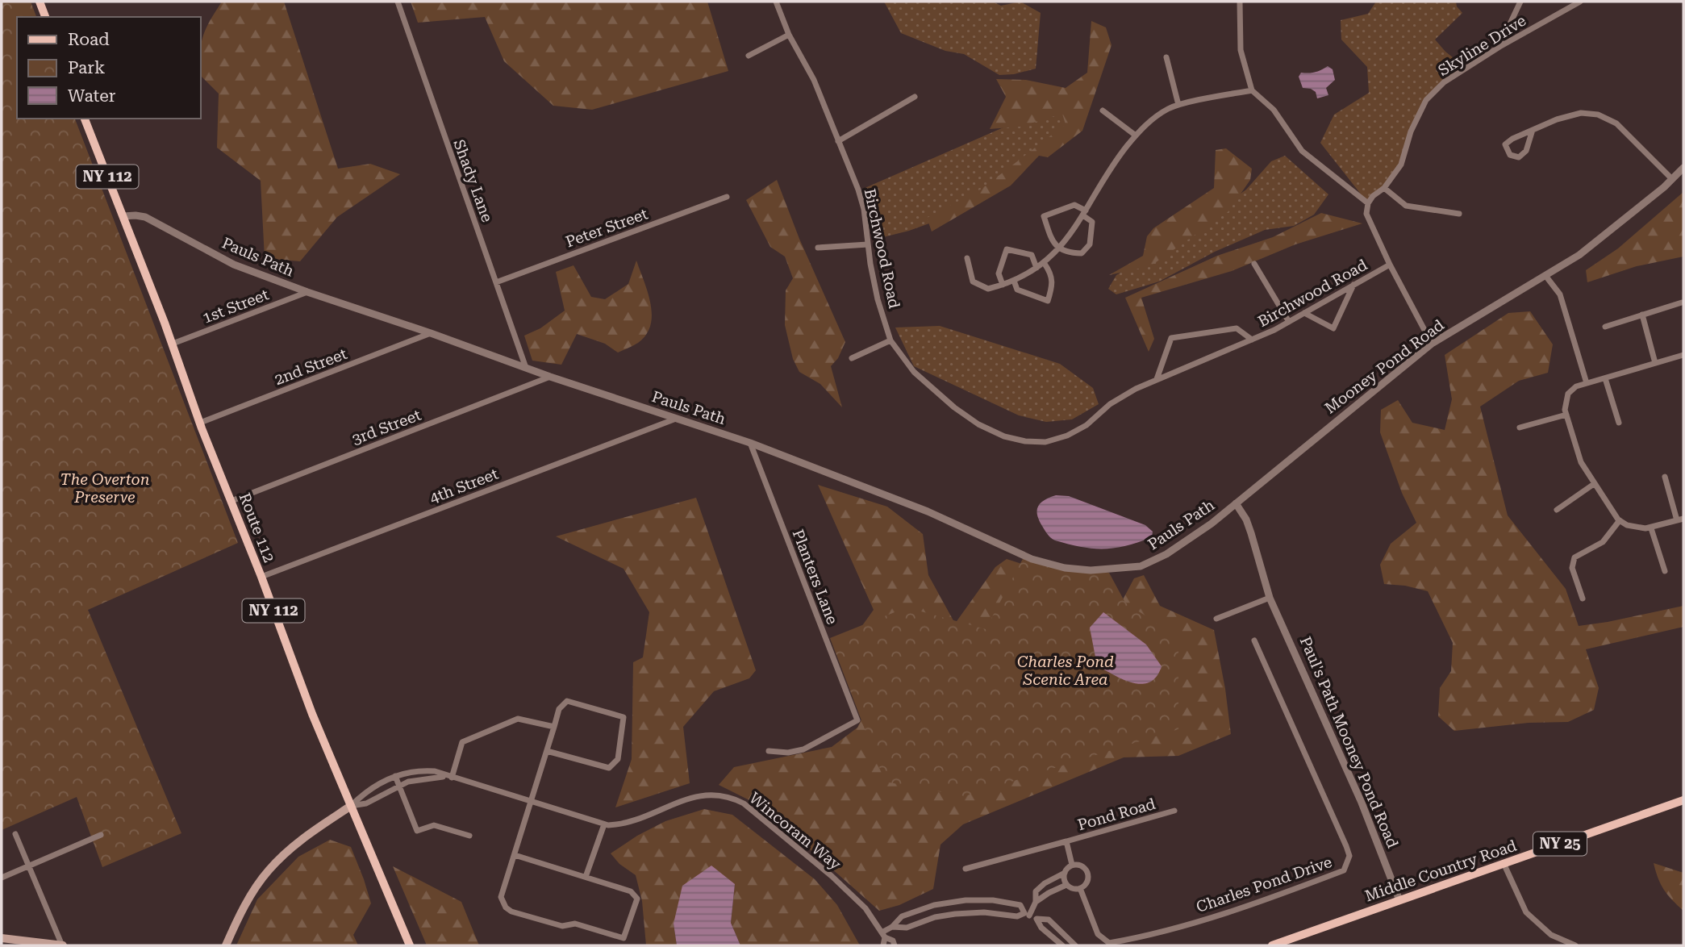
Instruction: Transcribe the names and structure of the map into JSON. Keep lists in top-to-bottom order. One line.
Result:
{"streets":{"main road":["NY 112","Route 112","NY 25","Middle Country Road"],"street":["Skyline Drive","Shady Lane","Peter Street","Birchwood Road","Pauls Path","1st Street","2nd Street","Mooney Pond Road","3rd Street","4th Street","Planters Lane","Paul's Path Mooney Pond Road","Pond Road","Wincoram Way","Charles Pond Drive"]},"crossings":[["Shady Lane","Peter Street"],["Shady Lane","Pauls Path"],["Pauls Path","1st Street"],["Pauls Path","2nd Street"],["Pauls Path","Mooney Pond Road"],["Pauls Path","3rd Street"],["Pauls Path","4th Street"],["Pauls Path","Route 112"],["Pauls Path","Planters Lane"],["1st Street","Route 112"],["2nd Street","Route 112"],["3rd Street","Route 112"],["4th Street","Route 112"],["Route 112","Wincoram Way"],["Paul's Path Mooney Pond Road","Middle Country Road"],["Pond Road","Charles Pond Drive"]],"parks":["The Overton Preserve","Charles Pond Scenic Area"],"legend":["Road","Park","Water"]}
